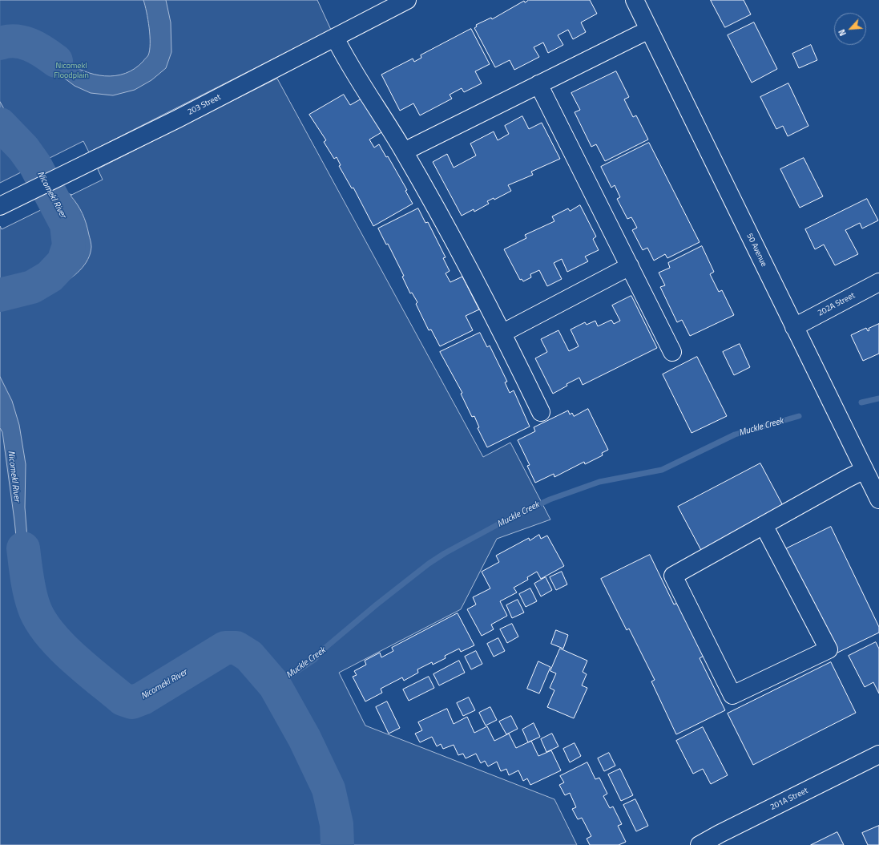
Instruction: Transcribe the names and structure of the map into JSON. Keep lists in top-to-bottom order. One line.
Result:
{"streets":{"street":["203 Street","50 Avenue","202A Street","201A Street"]},"crossings":[["50 Avenue","202A Street"]],"water":["Nicomekl River","Muckle Creek"],"parks":["Nicomekl Floodplain"],"north":"bottom left"}
